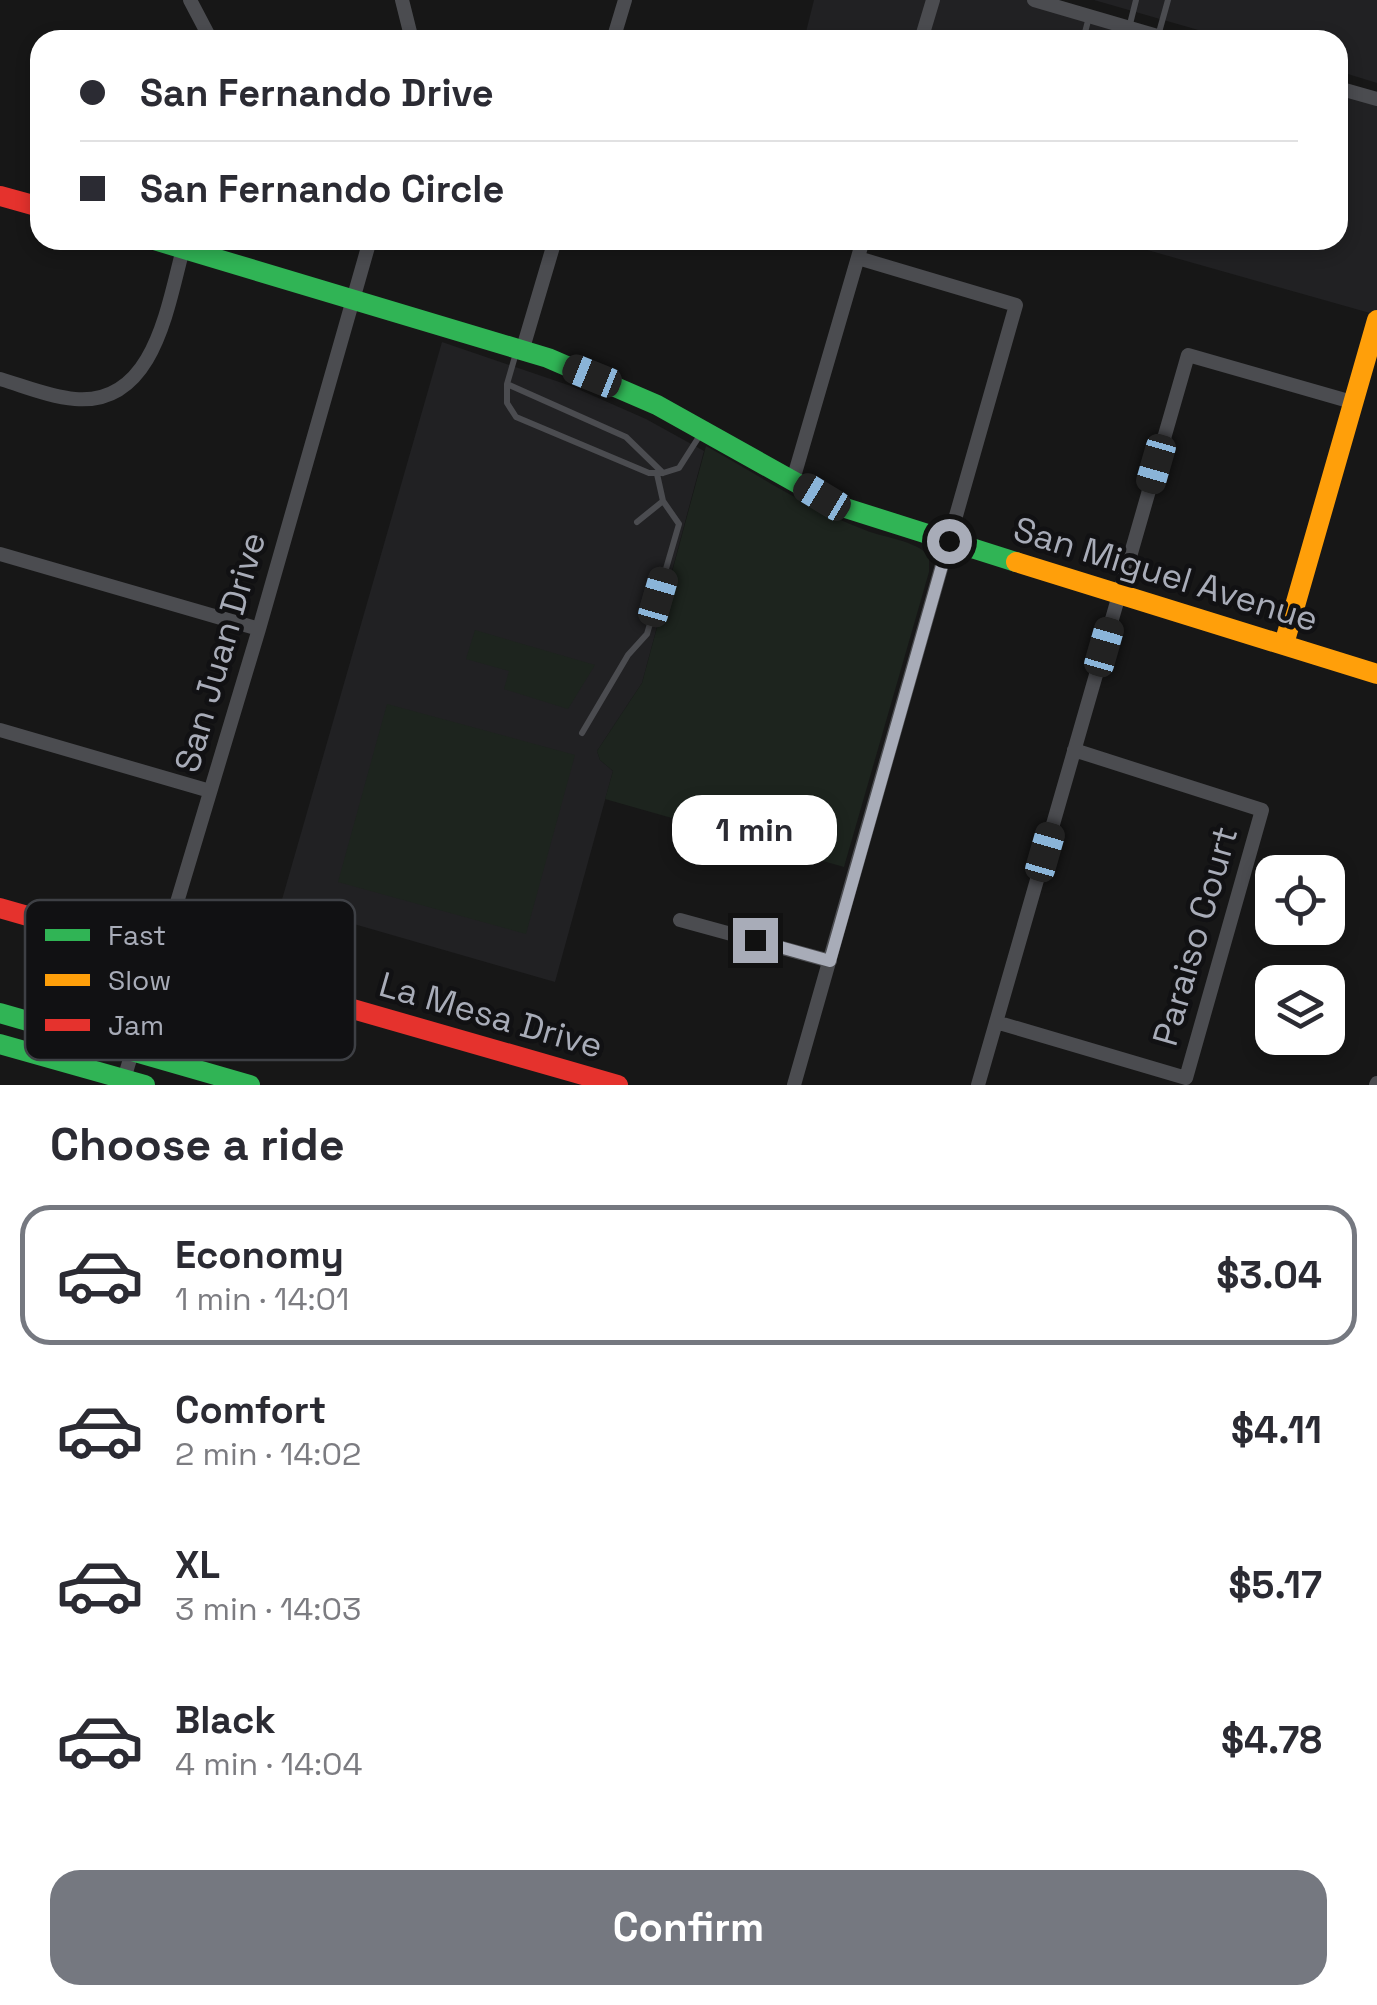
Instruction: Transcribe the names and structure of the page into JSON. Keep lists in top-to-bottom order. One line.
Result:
{"streets":{"main road":["San Miguel Avenue","La Mesa Drive"],"street":["San Juan Drive","Paraiso Court"]},"crossings":[["San Miguel Avenue","San Juan Drive"]],"legend":["Fast","Slow","Jam"],"page":{"banner":["San Fernando Drive","San Fernando Circle"],"bubble":"1 min","heading":"Choose a ride","list":[{"name":"Economy","note":"1 min · 14:01","value":"$3.04"},{"name":"Comfort","note":"2 min · 14:02","value":"$4.11"},{"name":"XL","note":"3 min · 14:03","value":"$5.17"},{"name":"Black","note":"4 min · 14:04","value":"$4.78"}],"buttons":"Confirm"}}
